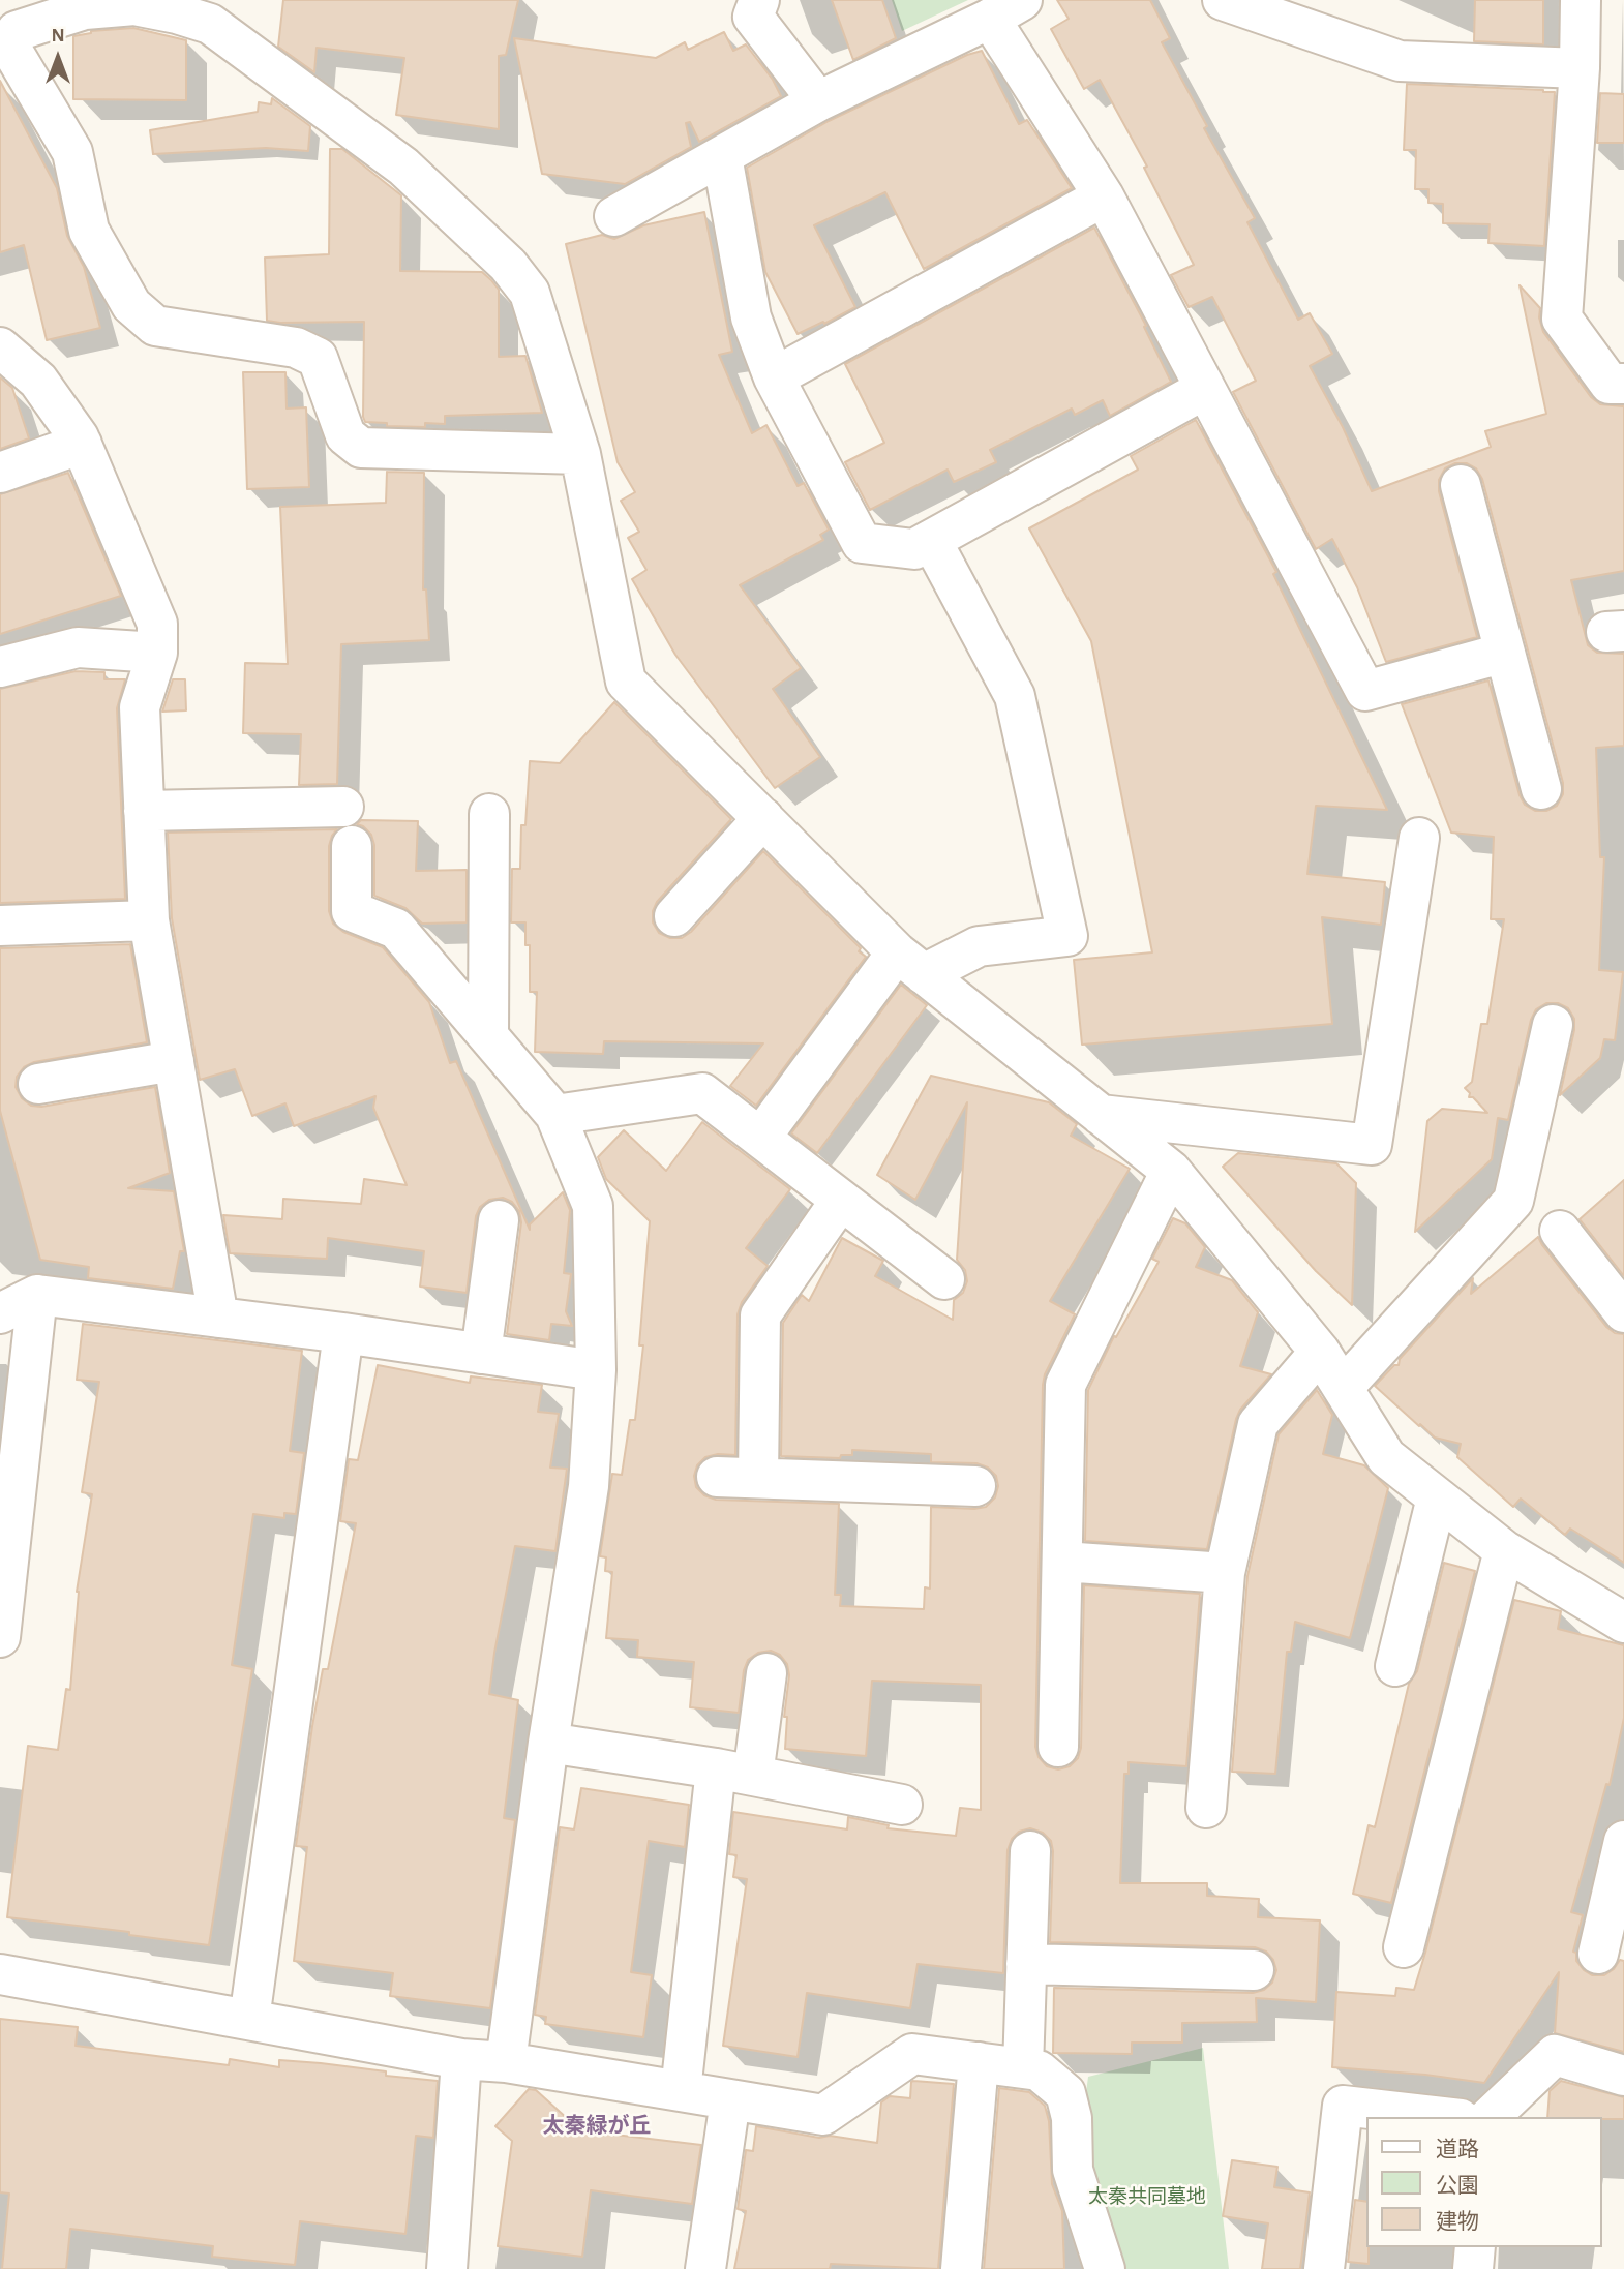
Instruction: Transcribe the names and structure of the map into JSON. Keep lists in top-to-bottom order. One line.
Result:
{"districts":["太秦緑が丘"],"parks":["太秦共同墓地"],"legend":["道路","公園","建物"],"north":"top"}
